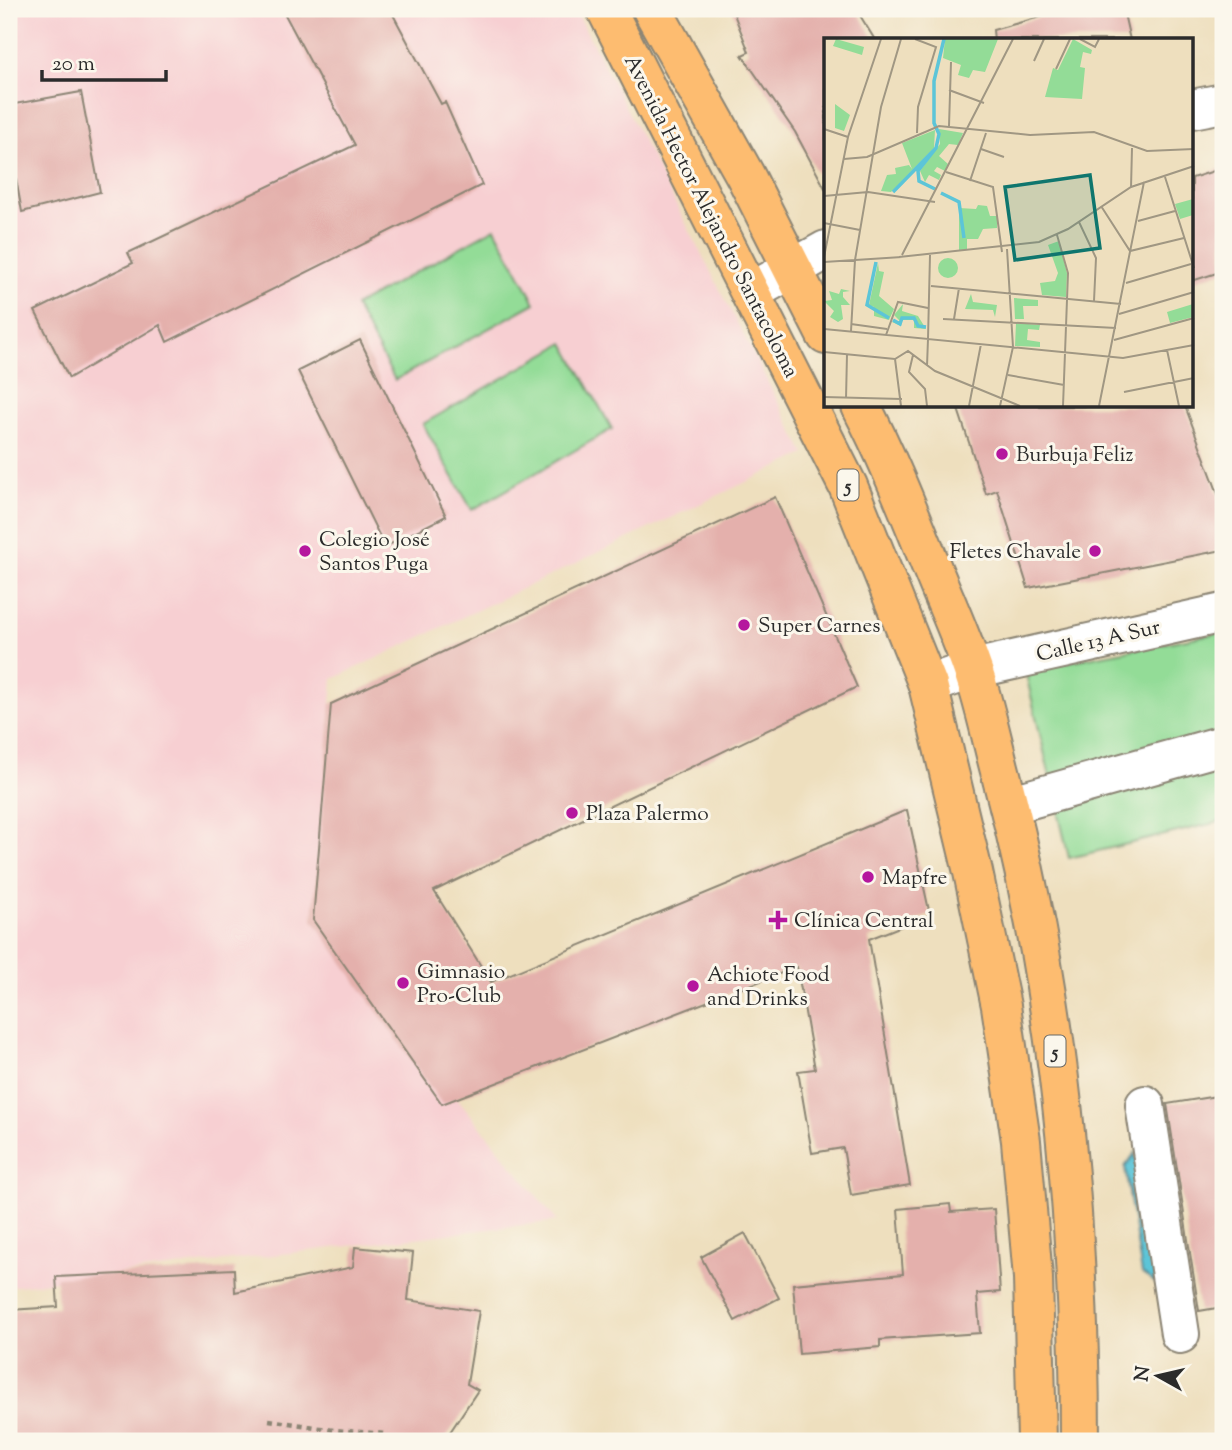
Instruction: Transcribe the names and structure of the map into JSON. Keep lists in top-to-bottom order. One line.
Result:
{"streets":{"main road":["Avenida Hector Alejandro Santacoloma","5"],"street":["Calle 13 A Sur"]},"crossings":[["Avenida Hector Alejandro Santacoloma","Calle 13 A Sur"],["5","Calle 13 A Sur"]],"places":{"other":["Burbuja Feliz","Colegio José Santos Puga","Fletes Chavale","Super Carnes","Plaza Palermo","Mapfre","Gimnasio Pro-Club","Achiote Food and Drinks"],"health":["Clínica Central"]},"scale_bar":"20 m","north":"left"}
